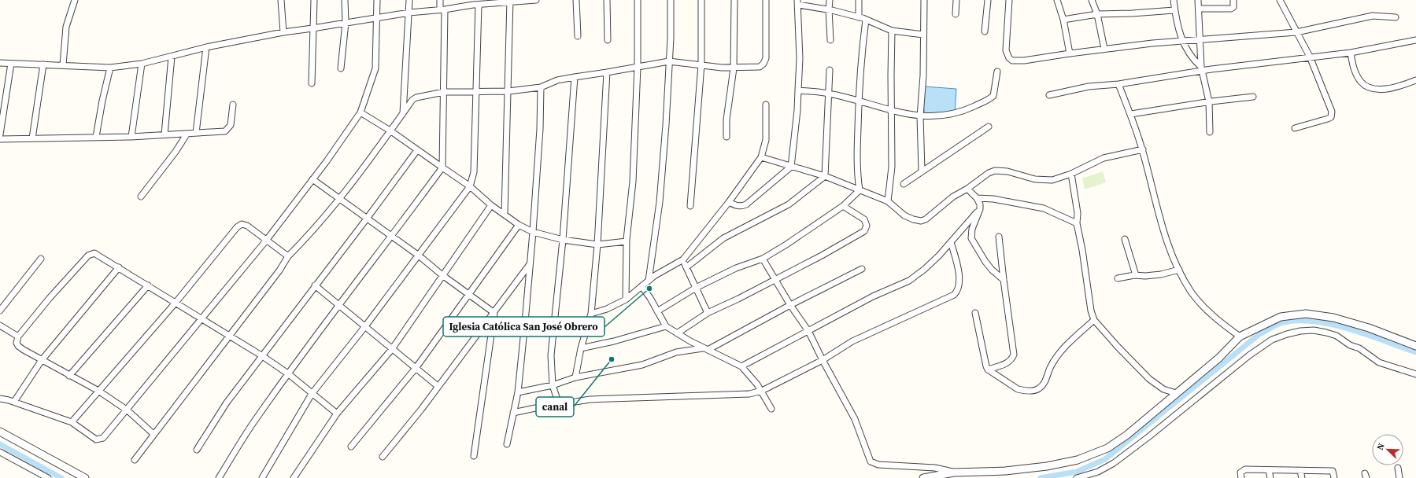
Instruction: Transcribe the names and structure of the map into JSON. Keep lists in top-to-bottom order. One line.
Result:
{"places":["Iglesia Católica San José Obrero","canal"],"north":"top left"}
